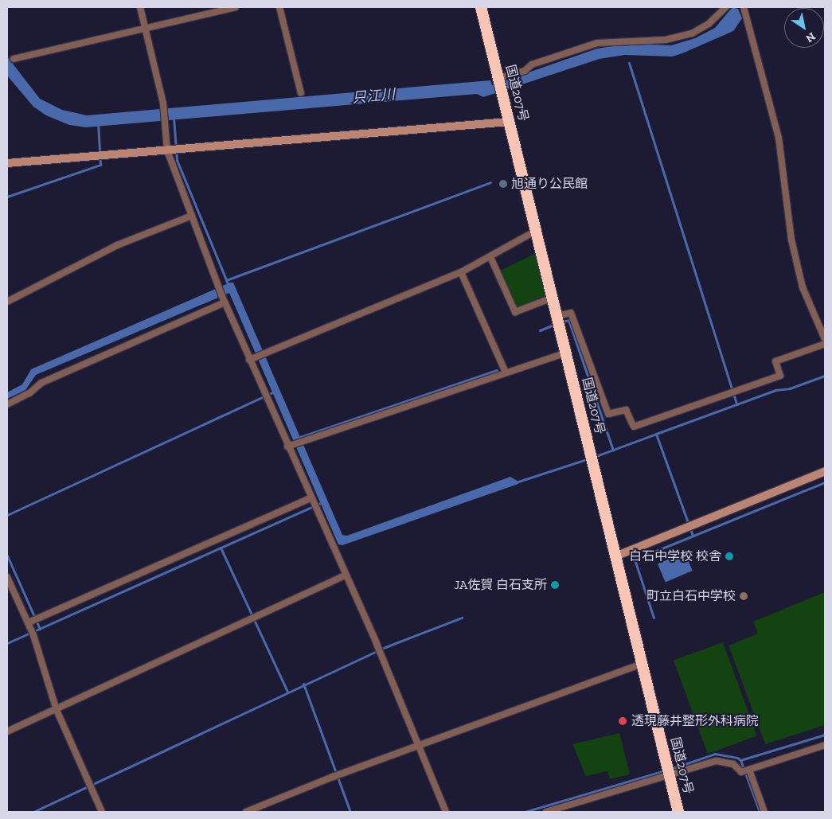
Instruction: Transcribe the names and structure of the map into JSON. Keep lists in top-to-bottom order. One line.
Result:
{"streets":{"highway":["国道207号"]},"water":["只江川"],"places":["旭通り公民館","白石中学校 校舎","JA佐賀 白石支所","町立白石中学校","透現藤井整形外科病院"],"north":"bottom right"}
